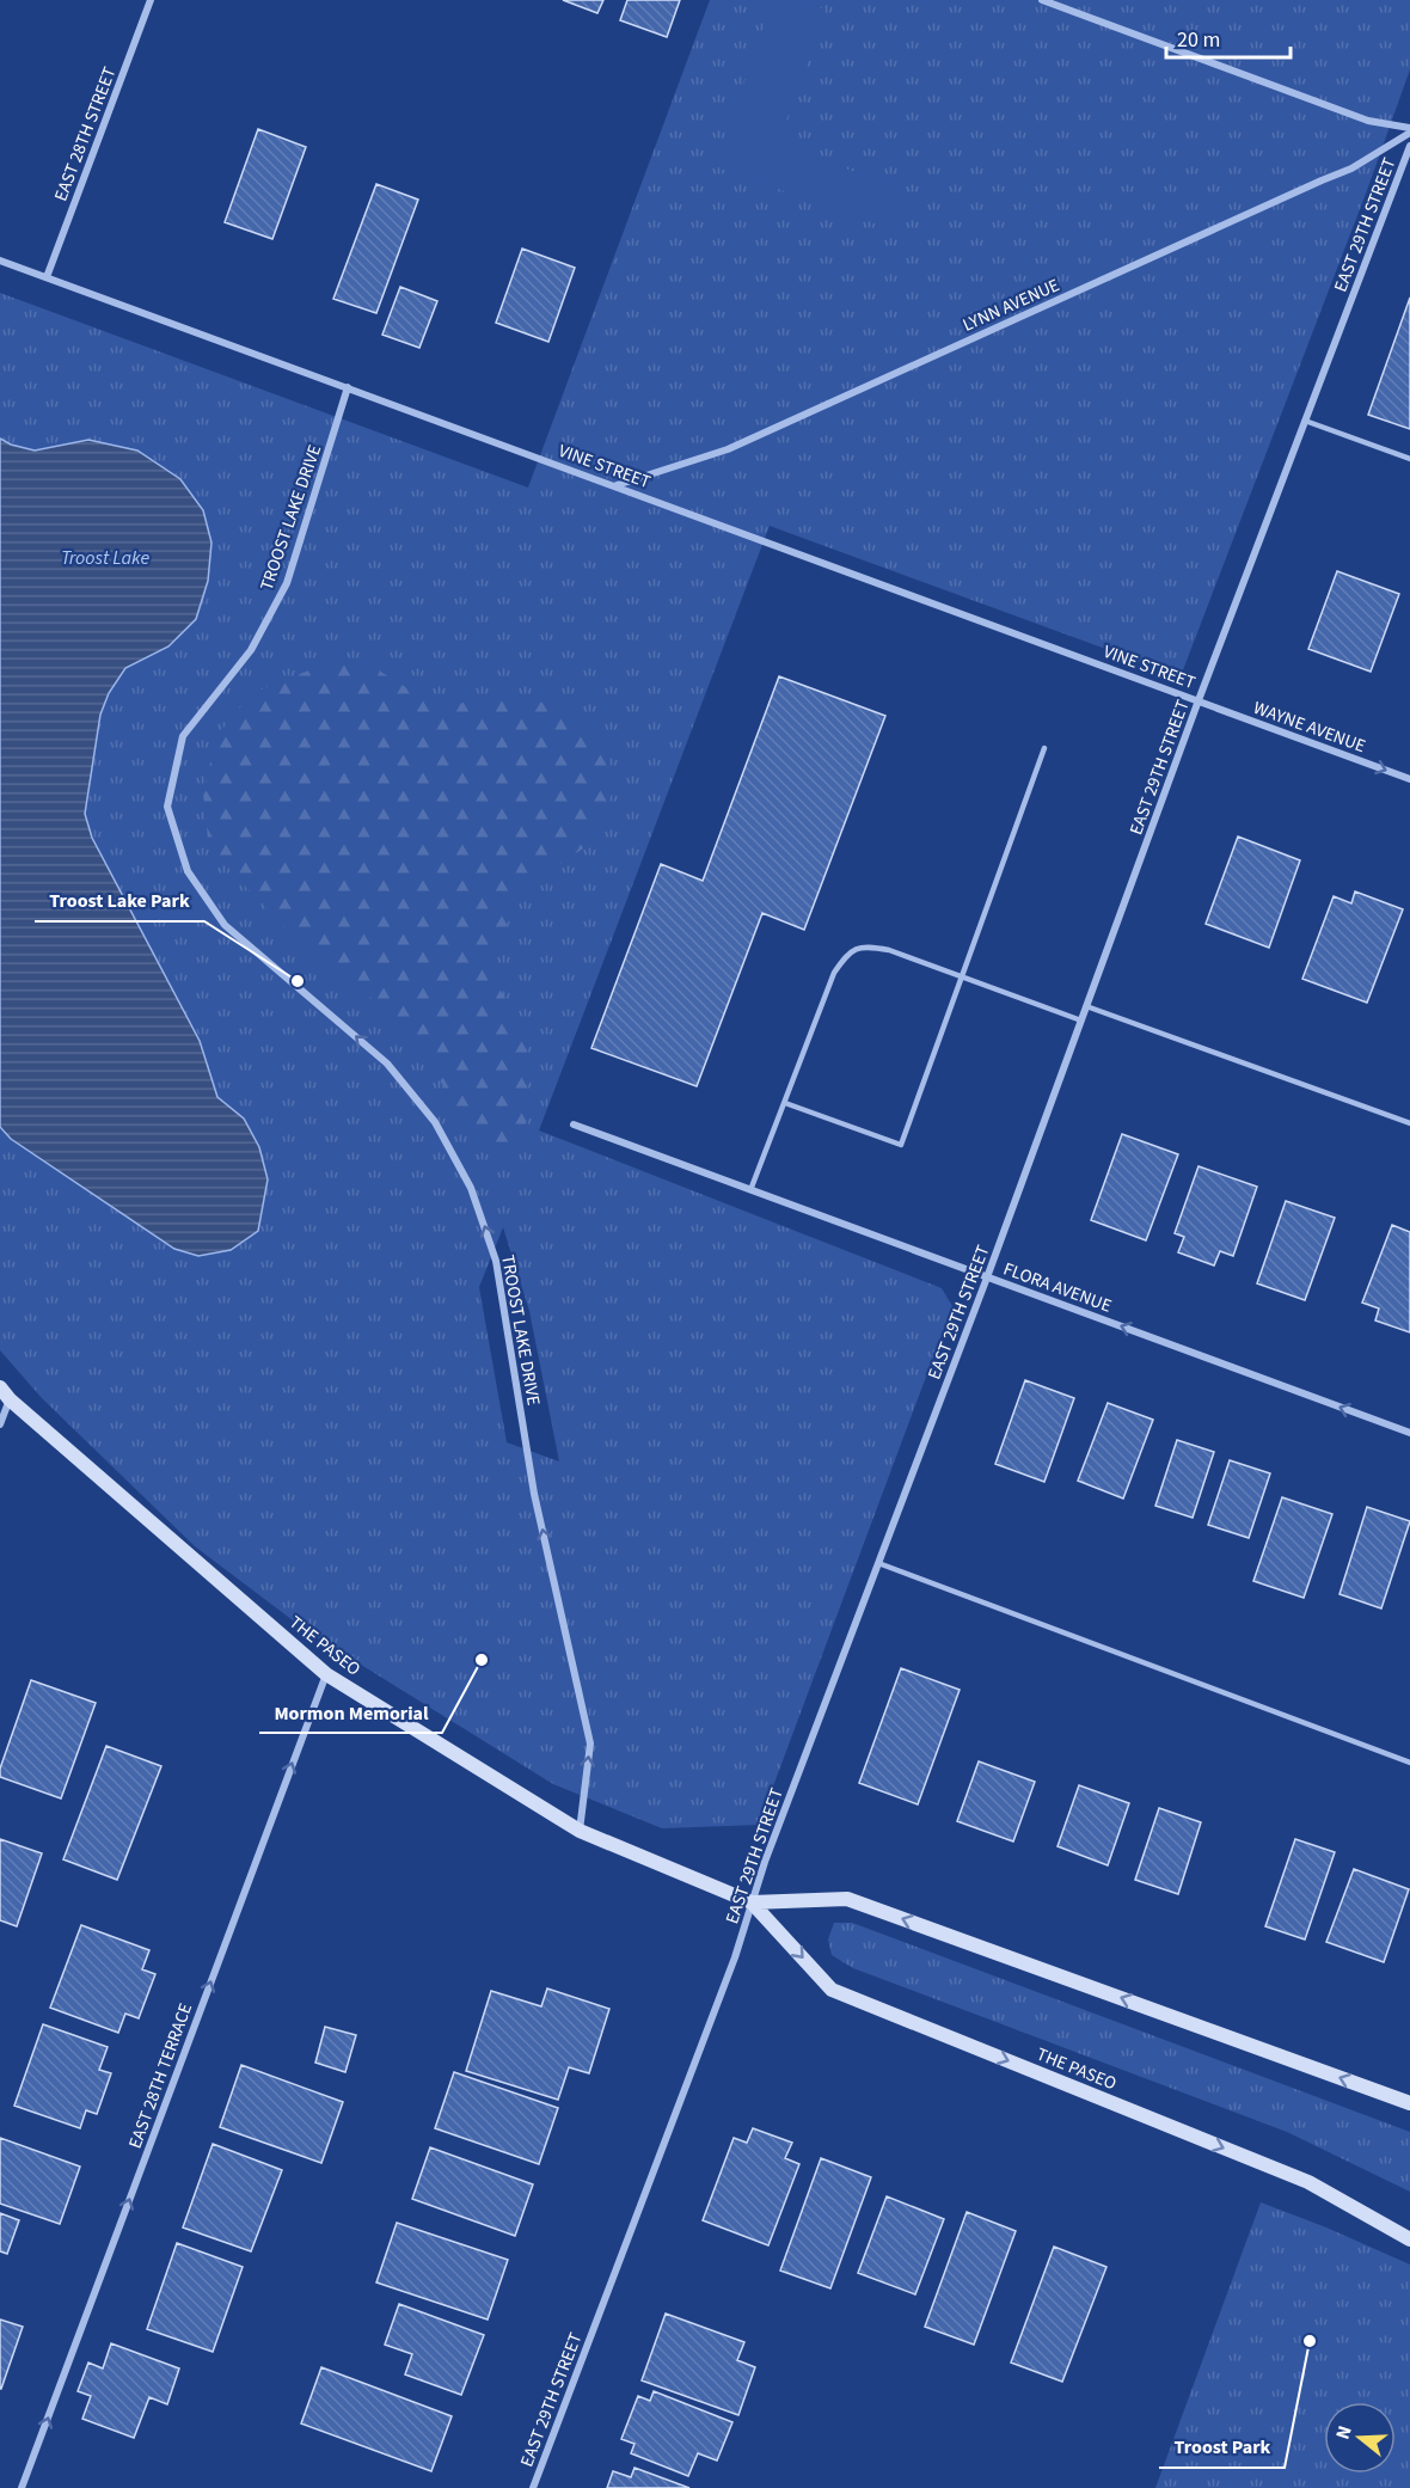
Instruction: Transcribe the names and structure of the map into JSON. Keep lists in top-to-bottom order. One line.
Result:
{"streets":{"main road":["THE PASEO"],"street":["EAST 28TH STREET","EAST 29TH STREET","LYNN AVENUE","VINE STREET","TROOST LAKE DRIVE","WAYNE AVENUE","FLORA AVENUE","EAST 28TH TERRACE"]},"crossings":[["EAST 28TH STREET","VINE STREET"],["EAST 29TH STREET","VINE STREET"],["EAST 29TH STREET","WAYNE AVENUE"],["EAST 29TH STREET","FLORA AVENUE"],["EAST 29TH STREET","THE PASEO"],["LYNN AVENUE","VINE STREET"],["VINE STREET","TROOST LAKE DRIVE"],["VINE STREET","WAYNE AVENUE"],["TROOST LAKE DRIVE","THE PASEO"],["THE PASEO","EAST 28TH TERRACE"]],"one_way":["TROOST LAKE DRIVE","WAYNE AVENUE","FLORA AVENUE","EAST 28TH TERRACE"],"water":["Troost Lake"],"places":["Troost Lake Park","Mormon Memorial","Troost Park"],"scale_bar":"20 m","north":"left"}
